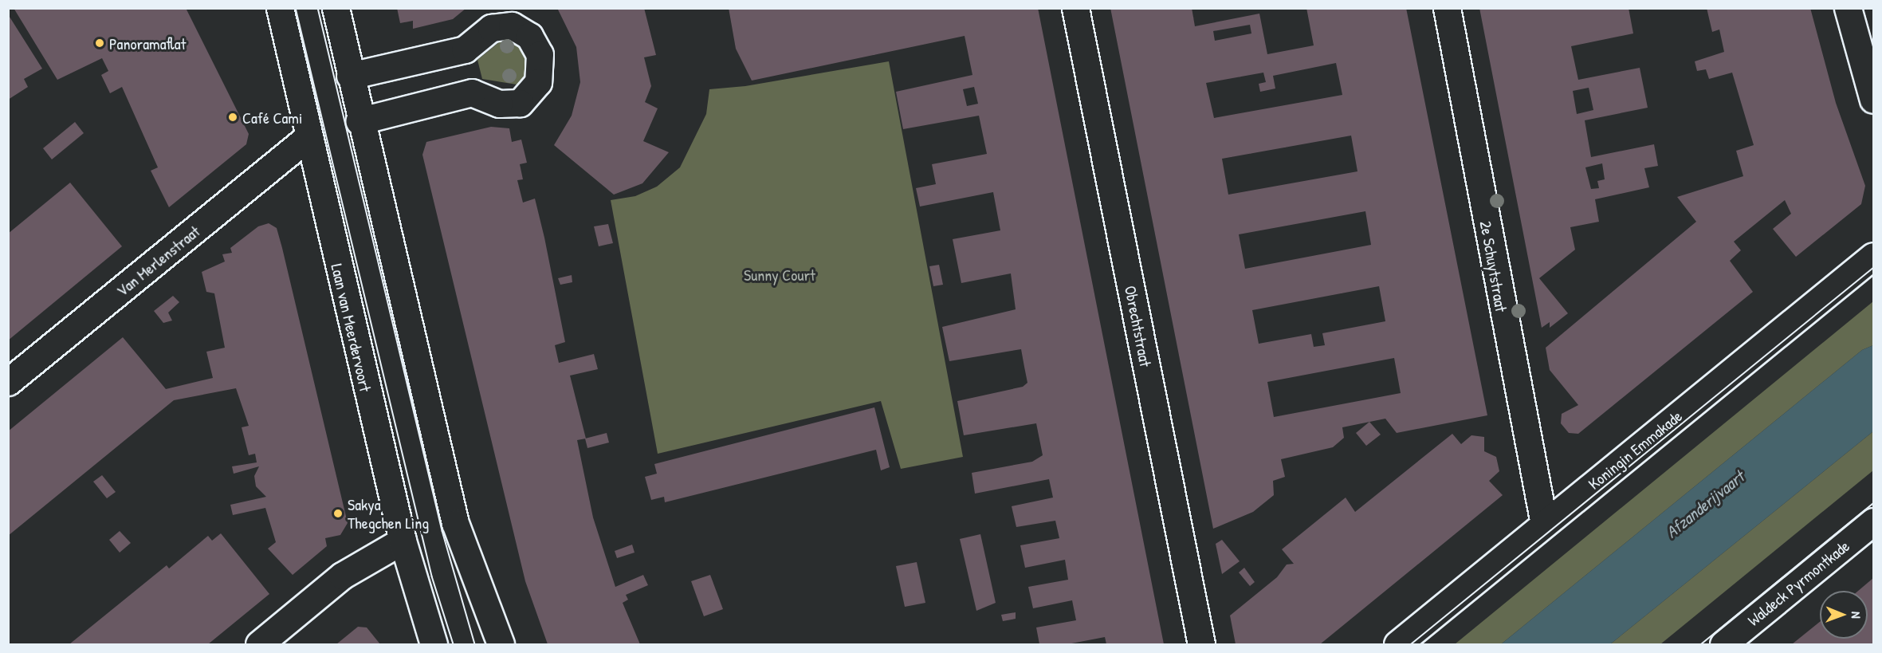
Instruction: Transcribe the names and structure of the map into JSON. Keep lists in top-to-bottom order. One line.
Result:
{"streets":{"street":["Van Merlenstraat","2e Schuytstraat","Obrechtstraat","Laan van Meerdervoort","Koningin Emmakade","Waldeck Pyrmontkade"]},"crossings":[["Van Merlenstraat","Laan van Meerdervoort"],["2e Schuytstraat","Koningin Emmakade"]],"water":["Afzanderijvaart"],"parks":["Sunny Court"],"places":["Panoramaflat","Café Cami","Sakya Thegchen Ling"],"north":"right"}
